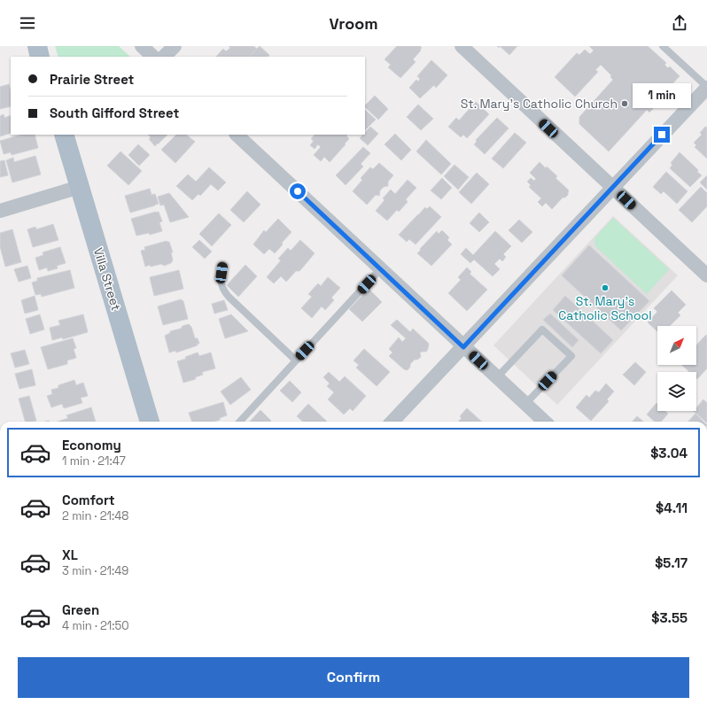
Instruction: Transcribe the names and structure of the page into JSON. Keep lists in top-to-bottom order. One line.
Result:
{"streets":{"main road":["Villa Street"]},"places":["St. Mary's Catholic Church","St. Mary's Catholic School"],"north":"top right","page":{"header":"Vroom","banner":["Prairie Street","South Gifford Street"],"bubble":"1 min","list":[{"name":"Economy","note":"1 min · 21:47","value":"$3.04"},{"name":"Comfort","note":"2 min · 21:48","value":"$4.11"},{"name":"XL","note":"3 min · 21:49","value":"$5.17"},{"name":"Green","note":"4 min · 21:50","value":"$3.55"}],"buttons":"Confirm"}}
